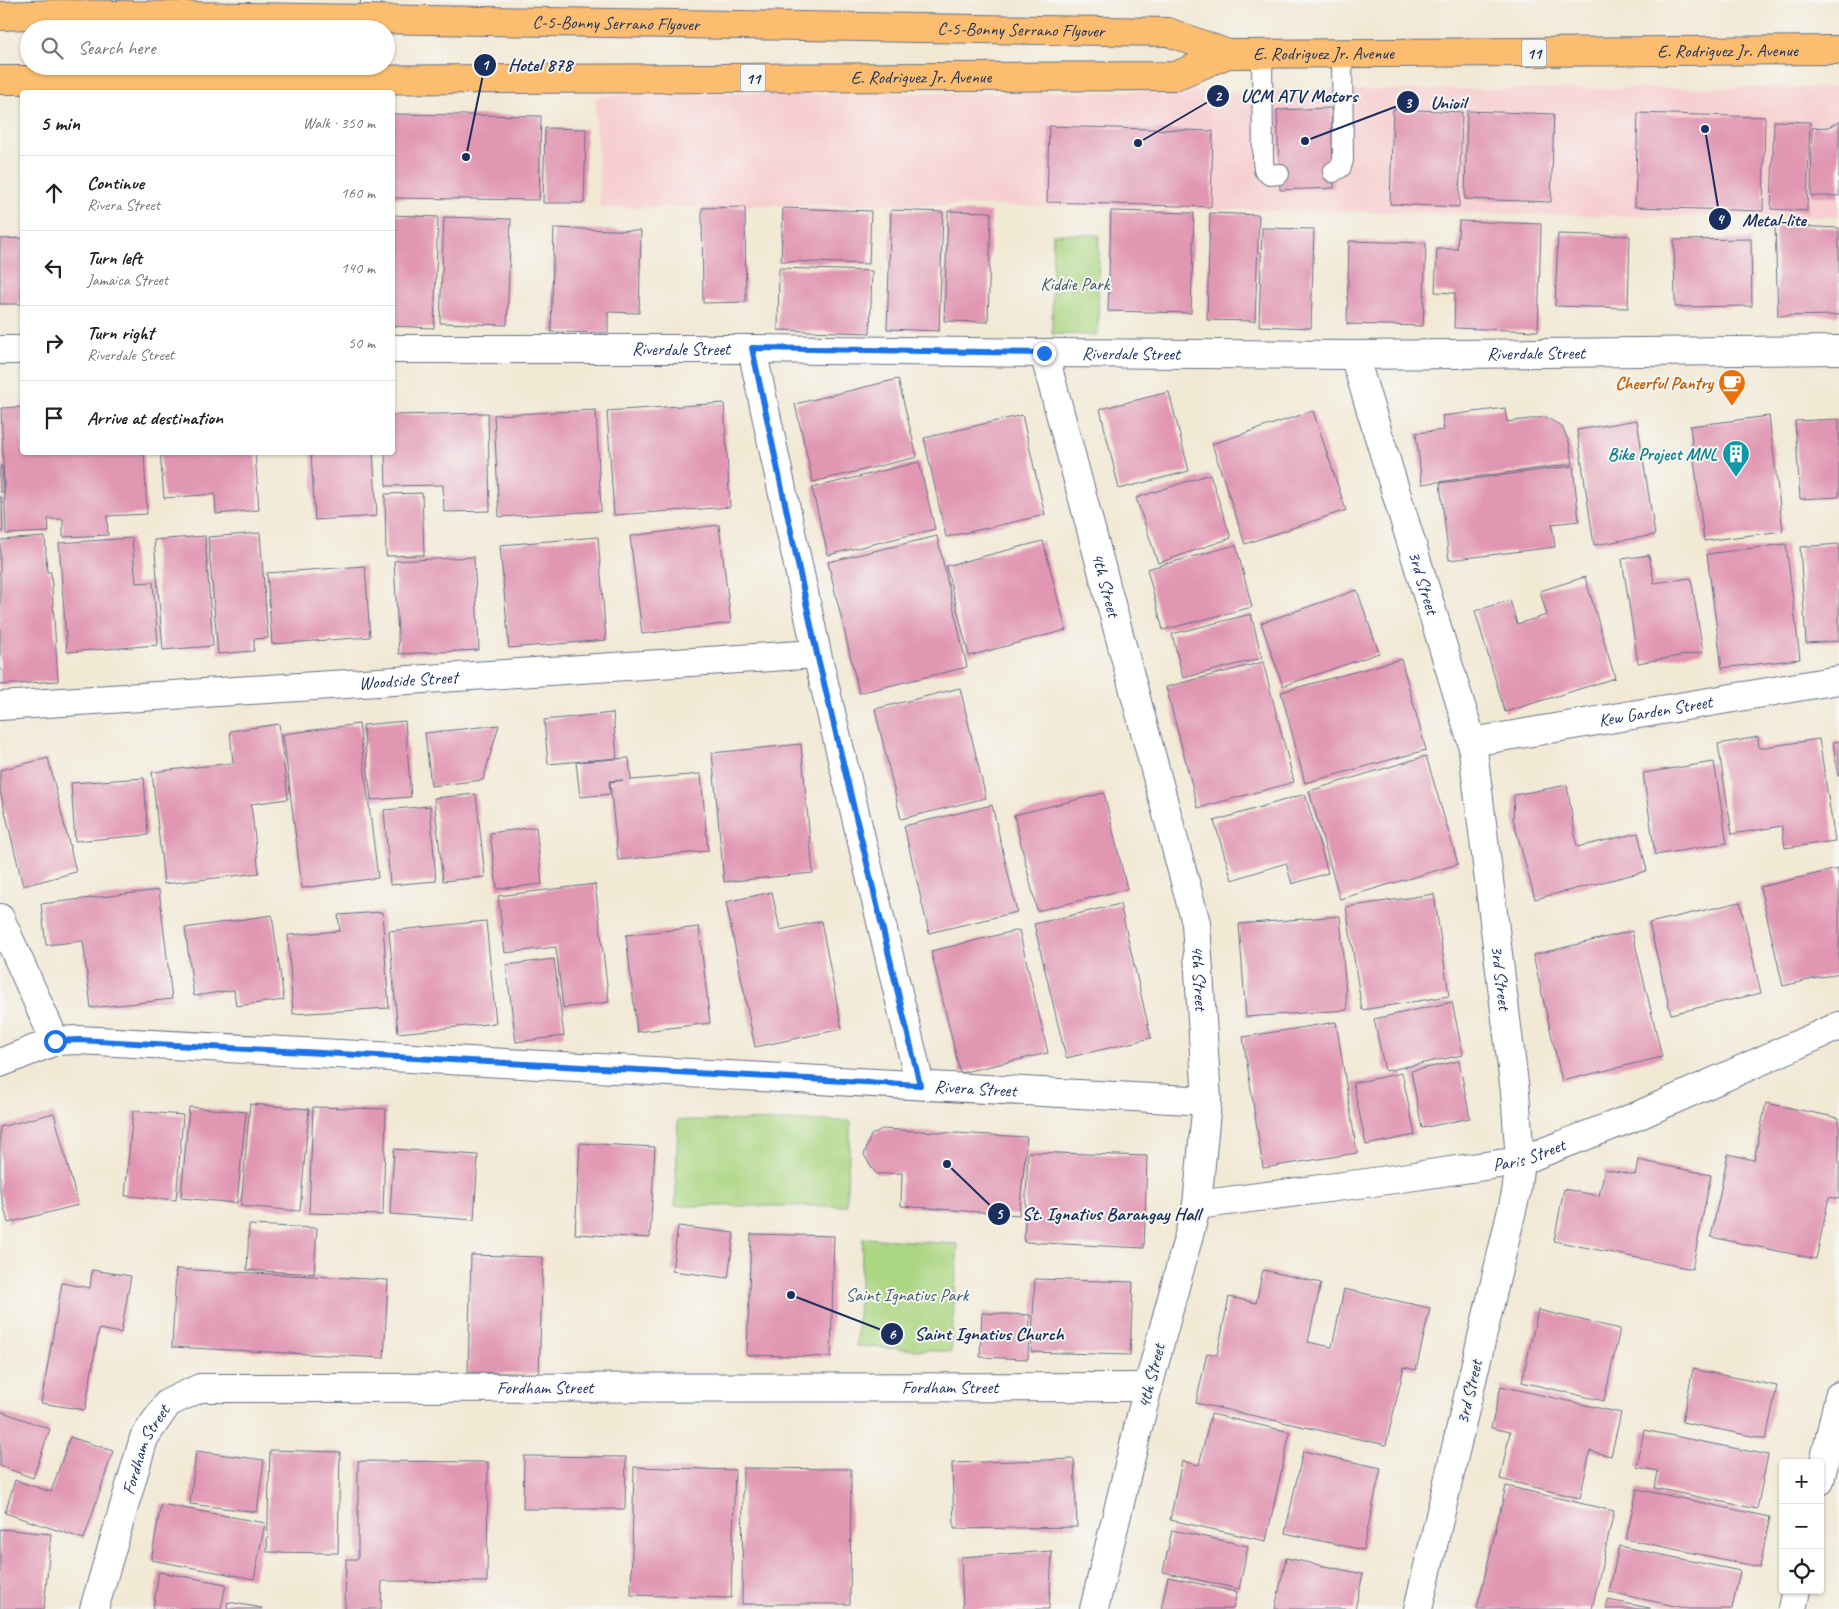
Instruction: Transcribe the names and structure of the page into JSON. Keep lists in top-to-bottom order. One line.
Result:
{"streets":{"main road":["C-5-Bonny Serrano Flyover","E. Rodriguez Jr. Avenue","11"],"street":["Riverdale Street","3rd Street","4th Street","Woodside Street","Kew Garden Street","Rivera Street","Paris Street","Fordham Street"]},"crossings":[["C-5-Bonny Serrano Flyover","E. Rodriguez Jr. Avenue"],["Riverdale Street","3rd Street"],["Riverdale Street","4th Street"],["3rd Street","Kew Garden Street"],["3rd Street","Paris Street"],["4th Street","Rivera Street"],["4th Street","Paris Street"],["4th Street","Fordham Street"]],"parks":["Kiddie Park","Saint Ignatius Park"],"places":{"other":["Metal-lite","Unioil","UCM ATV Motors","Hotel 878","St. Ignatius Barangay Hall","Saint Ignatius Church"],"cafe":["Cheerful Pantry"],"building":["Bike Project MNL"]},"page":{"search":"Search here","heading":["5 min","Walk · 350 m"],"list":[["Continue","Rivera Street","160 m"],["Turn left","Jamaica Street","140 m"],["Turn right","Riverdale Street","50 m"],"Arrive at destination"],"map_buttons":["+","−"]}}
